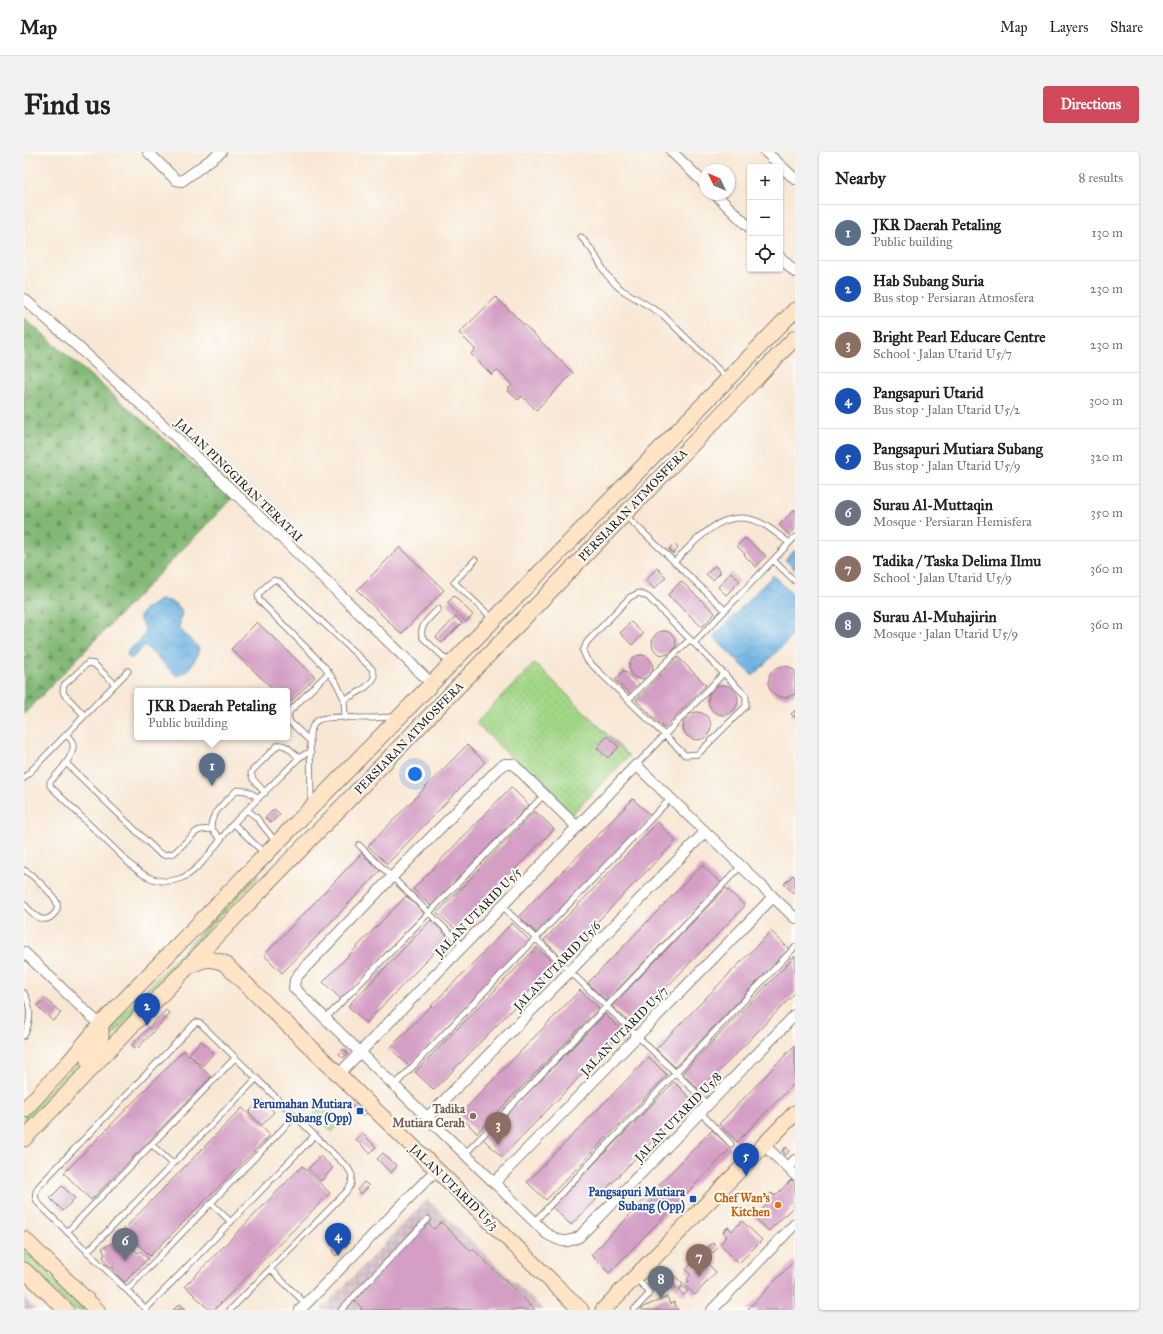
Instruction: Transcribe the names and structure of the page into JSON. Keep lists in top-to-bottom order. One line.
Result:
{"streets":{"street":["JALAN PINGGIRAN TERATAI","PERSIARAN ATMOSFERA","JALAN UTARID U5/5","JALAN UTARID U5/6","JALAN UTARID U5/7","JALAN UTARID U5/8","JALAN UTARID U5/3"]},"crossings":[["JALAN PINGGIRAN TERATAI","PERSIARAN ATMOSFERA"],["JALAN UTARID U5/5","JALAN UTARID U5/3"]],"places":{"transit":["Perumahan Mutiara Subang (Opp)","Pangsapuri Mutiara Subang (Opp)"],"other":["Tadika Mutiara Cerah","Chef Wan's Kitchen"]},"north":"top left","page":{"header":"Map","nav":["Map","Layers","Share"],"buttons":"Directions","title":"Find us","heading":["Nearby","8 results"],"map_buttons":["+","−"],"list":[{"mark":"1","name":"JKR Daerah Petaling","note":"Public building","value":"130 m"},{"mark":"2","name":"Hab Subang Suria","note":"Bus stop · Persiaran Atmosfera","value":"230 m"},{"mark":"3","name":"Bright Pearl Educare Centre","note":"School · Jalan Utarid U5/7","value":"230 m"},{"mark":"4","name":"Pangsapuri Utarid","note":"Bus stop · Jalan Utarid U5/2","value":"300 m"},{"mark":"5","name":"Pangsapuri Mutiara Subang","note":"Bus stop · Jalan Utarid U5/9","value":"320 m"},{"mark":"6","name":"Surau Al-Muttaqin","note":"Mosque · Persiaran Hemisfera","value":"350 m"},{"mark":"7","name":"Tadika / Taska Delima Ilmu","note":"School · Jalan Utarid U5/9","value":"360 m"},{"mark":"8","name":"Surau Al-Muhajirin","note":"Mosque · Jalan Utarid U5/9","value":"360 m"}],"popup":["JKR Daerah Petaling","Public building"],"pins":["1","2","3","5","4","6","7","8"]}}
